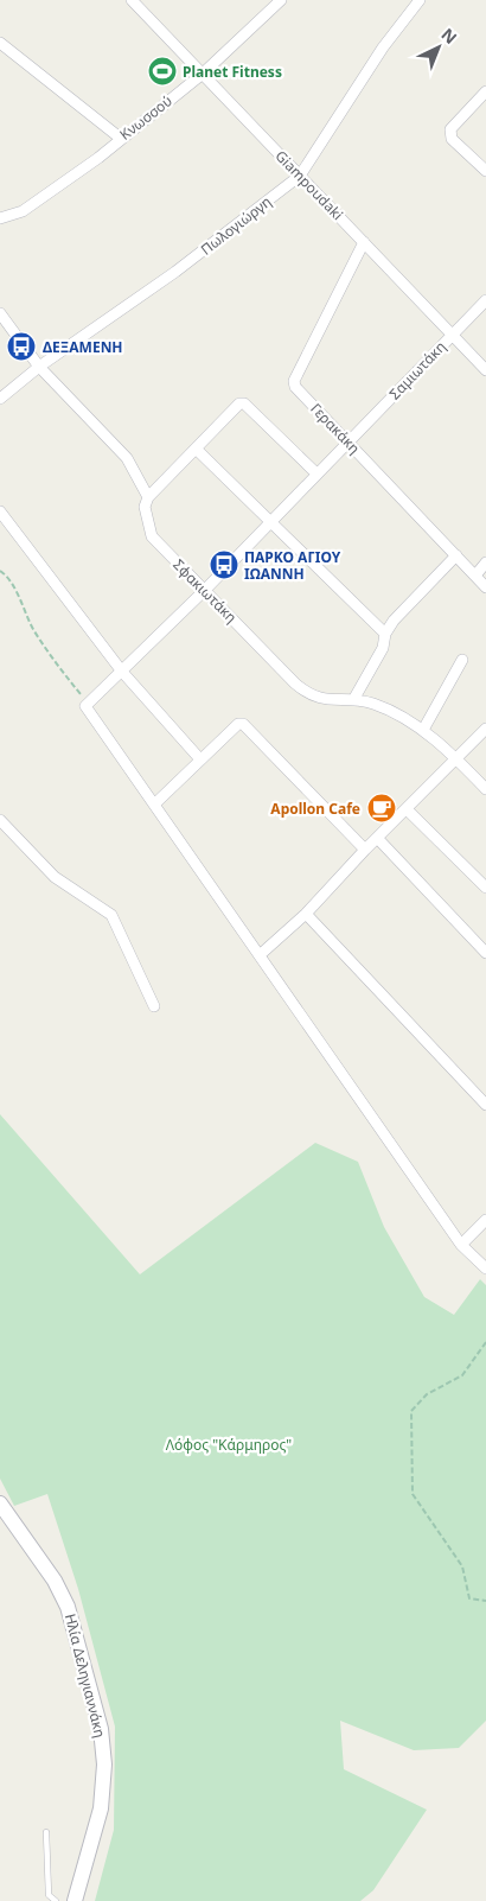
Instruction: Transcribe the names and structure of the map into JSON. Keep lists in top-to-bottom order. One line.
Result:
{"streets":{"street":["Κνωσσού","Giampoudaki","Πωλογιώργη","Σαμιωτάκη","Γερακάκη","Σφακιωτάκη","Ηλία Δεληγιαννάκη"]},"crossings":[["Κνωσσού","Giampoudaki"],["Giampoudaki","Πωλογιώργη"],["Giampoudaki","Σαμιωτάκη"],["Giampoudaki","Γερακάκη"],["Πωλογιώργη","Σφακιωτάκη"],["Σαμιωτάκη","Γερακάκη"],["Σαμιωτάκη","Σφακιωτάκη"]],"parks":["Λόφος \"Κάρμηρος\""],"places":{"sports":["Planet Fitness"],"bus stop":["ΔΕΞΑΜΕΝΗ","ΠΑΡΚΟ ΑΓΙΟΥ ΙΩΑΝΝΗ"],"cafe":["Apollon Cafe"]},"north":"top right"}
